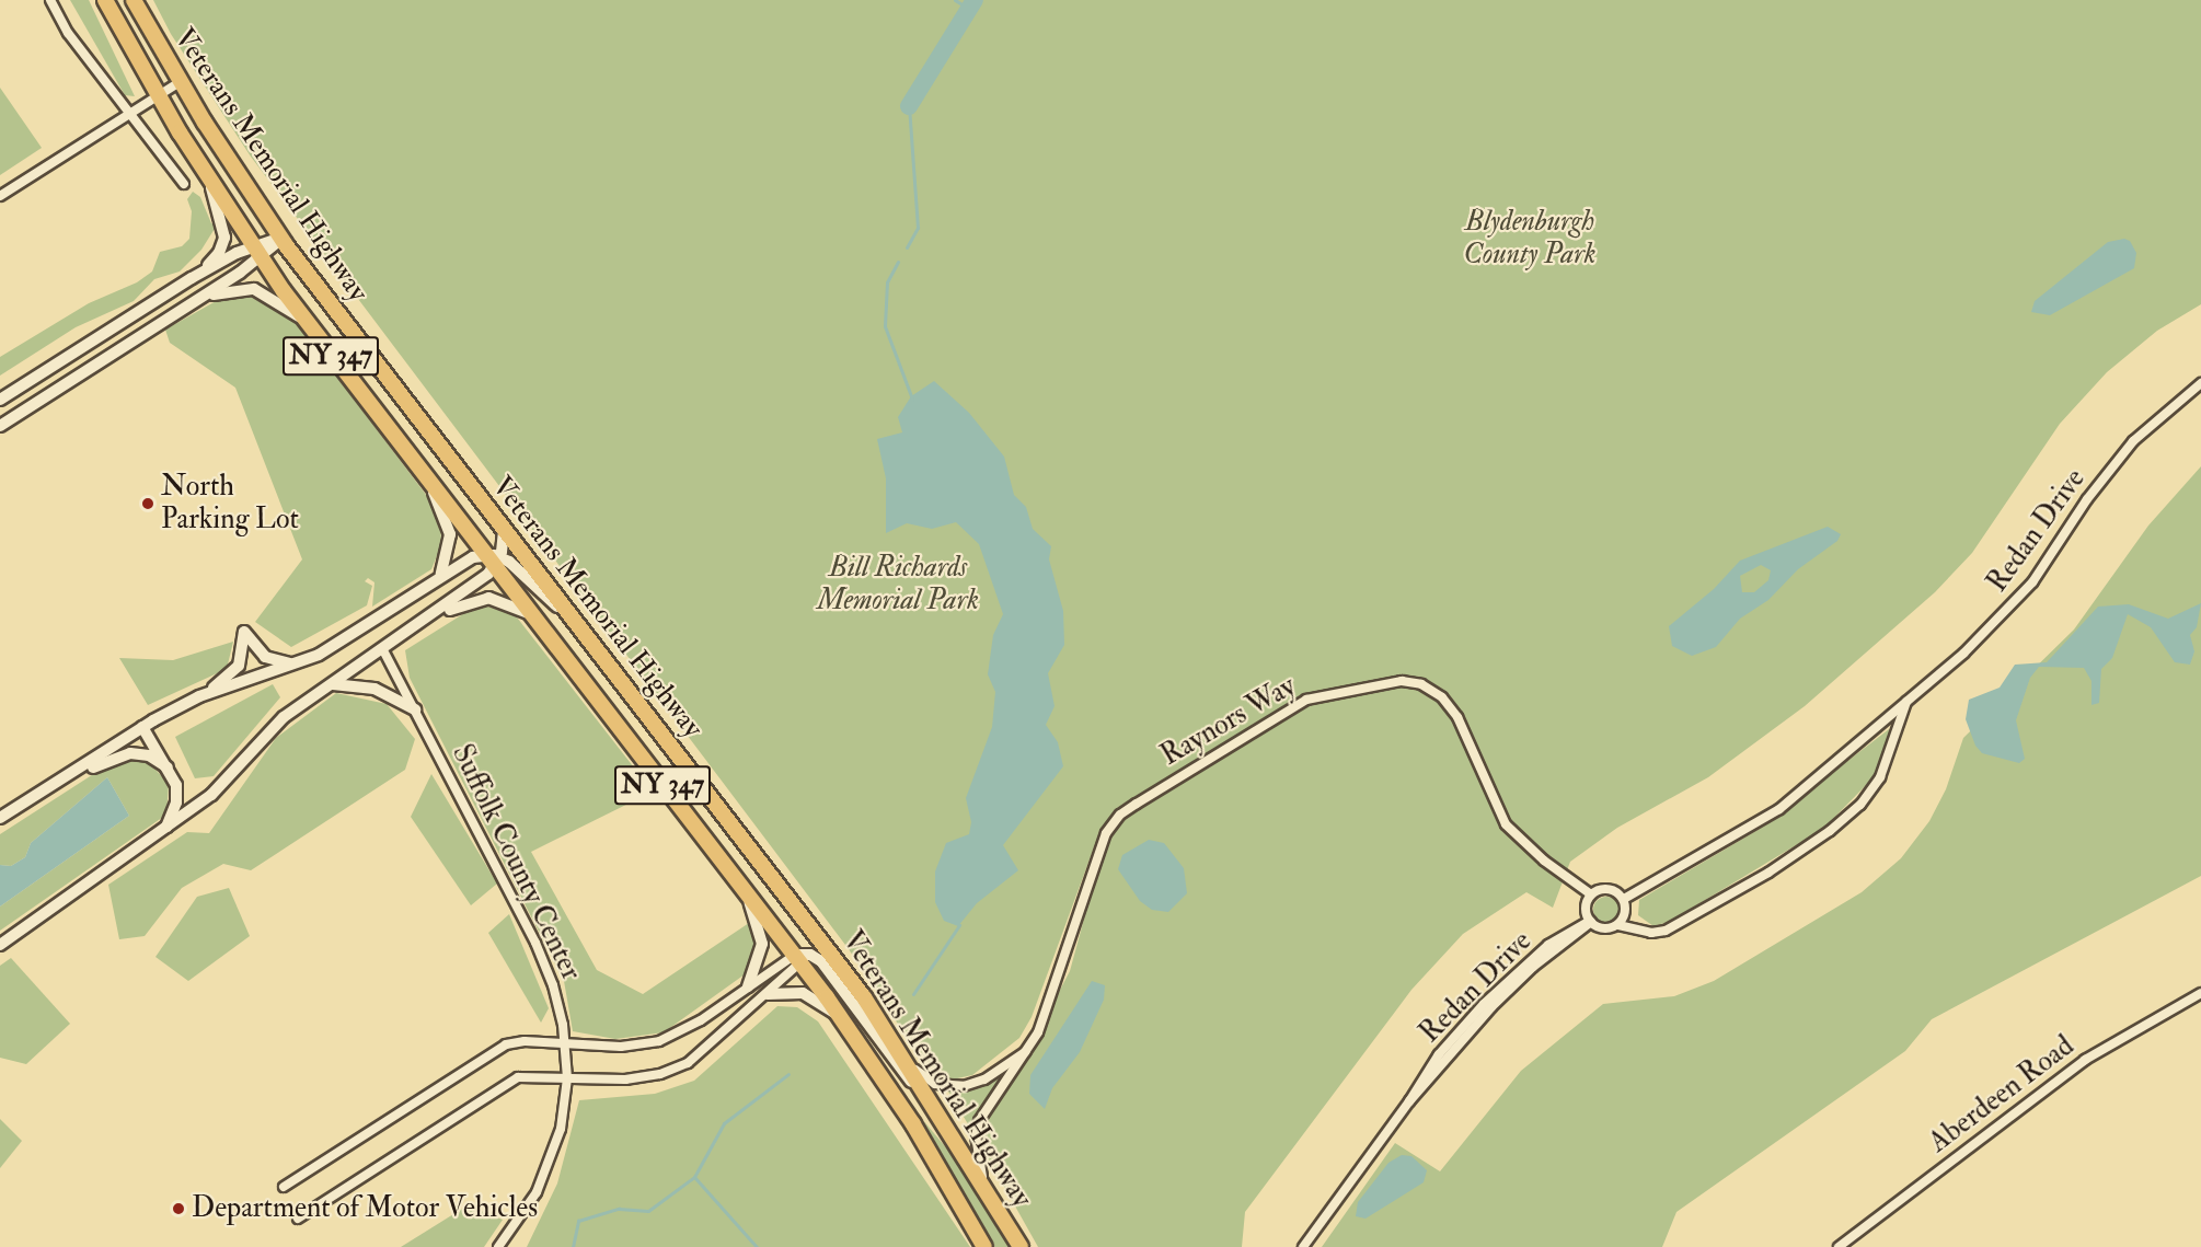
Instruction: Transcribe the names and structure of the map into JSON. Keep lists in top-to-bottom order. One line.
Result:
{"streets":{"highway":["Veterans Memorial Highway","NY 347"],"street":["Redan Drive","Raynors Way","Suffolk County Center","Aberdeen Road"]},"crossings":[["Veterans Memorial Highway","Raynors Way"],["Redan Drive","Raynors Way"]],"parks":["Blydenburgh County Park","Bill Richards Memorial Park"],"places":["North Parking Lot","Department of Motor Vehicles"]}
